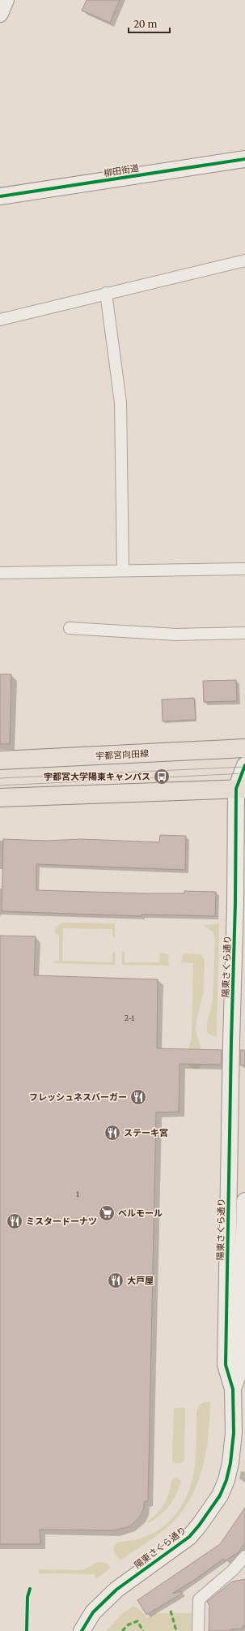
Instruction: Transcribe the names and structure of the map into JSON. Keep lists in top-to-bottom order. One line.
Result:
{"streets":{"main road":["宇都宮向田線"],"street":["柳田街道","陽東さくら通り"]},"places":{"bus stop":["宇都宮大学陽東キャンパス"],"restaurant":["フレッシュネスバーガー","ステーキ宮","ミスタードーナツ","大戸屋"],"supermarket":["ベルモール"]},"house_numbers":["2-1","1"],"scale_bar":"20 m"}
